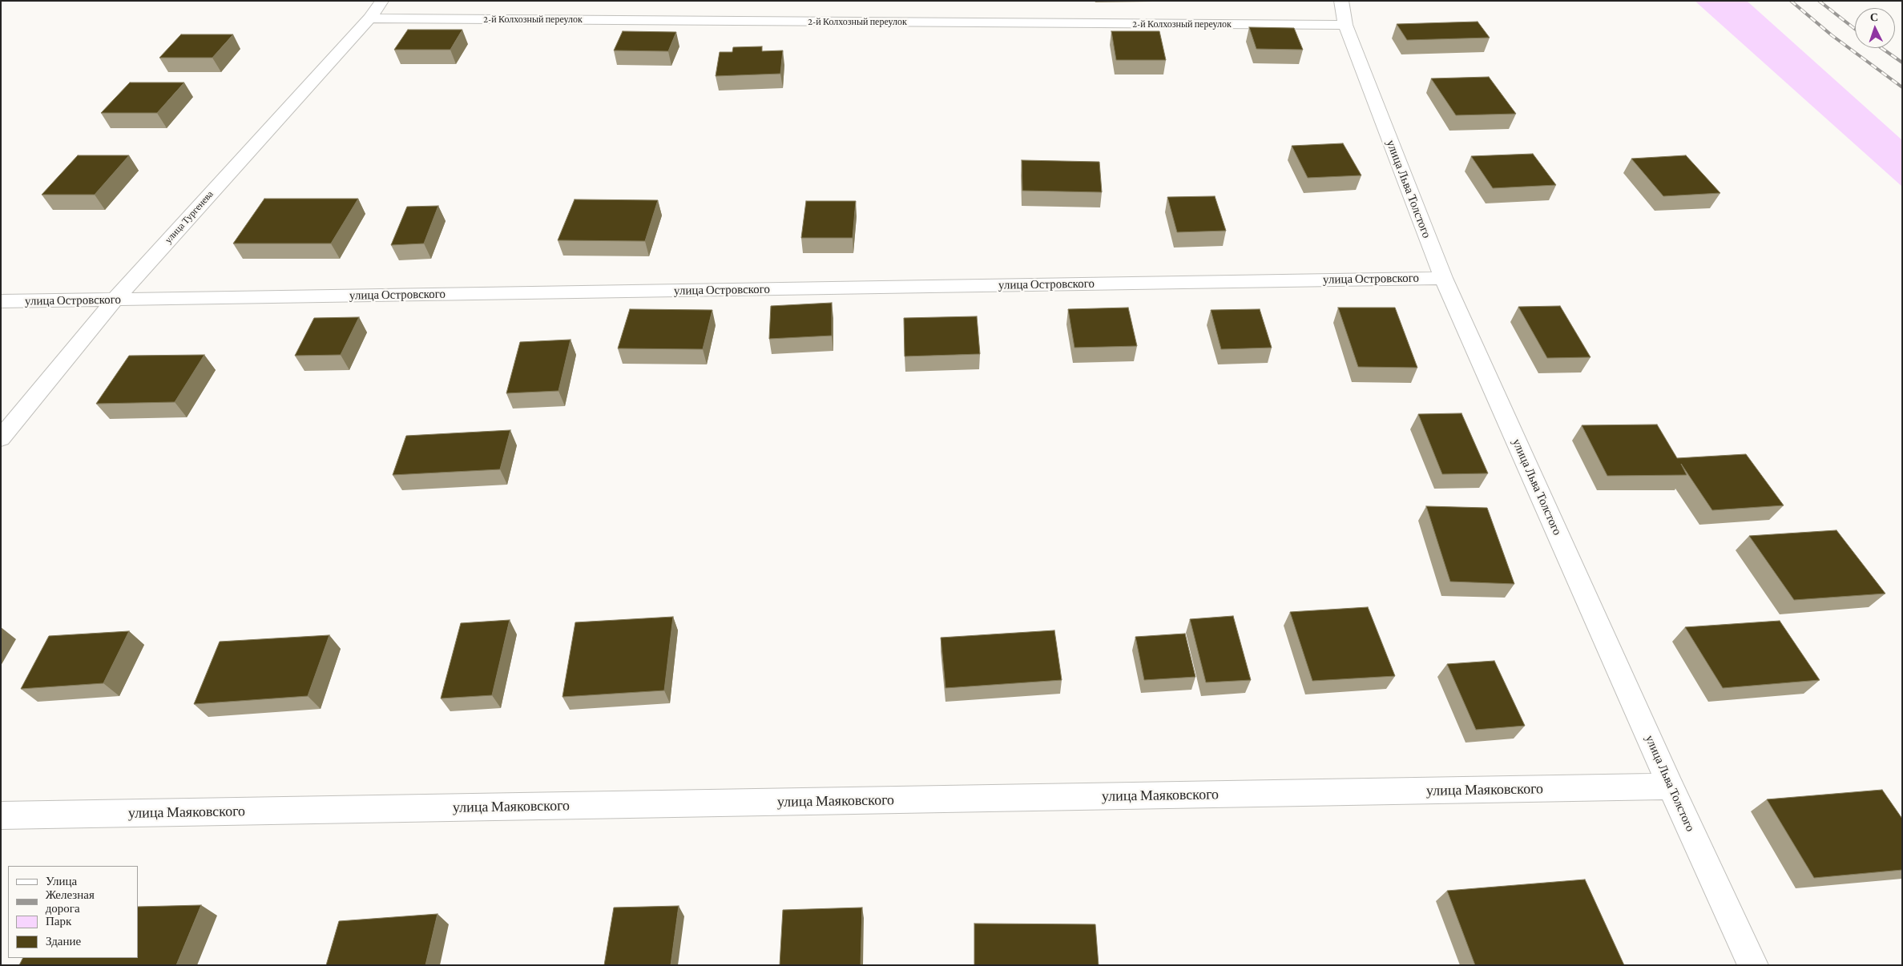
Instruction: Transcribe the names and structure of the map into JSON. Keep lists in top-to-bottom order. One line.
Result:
{"streets":{"street":["2-й Колхозный переулок","улица Льва Толстого","улица Тургенева","улица Островского","улица Маяковского"]},"crossings":[["2-й Колхозный переулок","улица Льва Толстого"],["2-й Колхозный переулок","улица Тургенева"],["улица Льва Толстого","улица Островского"],["улица Льва Толстого","улица Маяковского"],["улица Тургенева","улица Островского"]],"legend":["Улица","Железная дорога","Парк","Здание"],"north":"top"}
